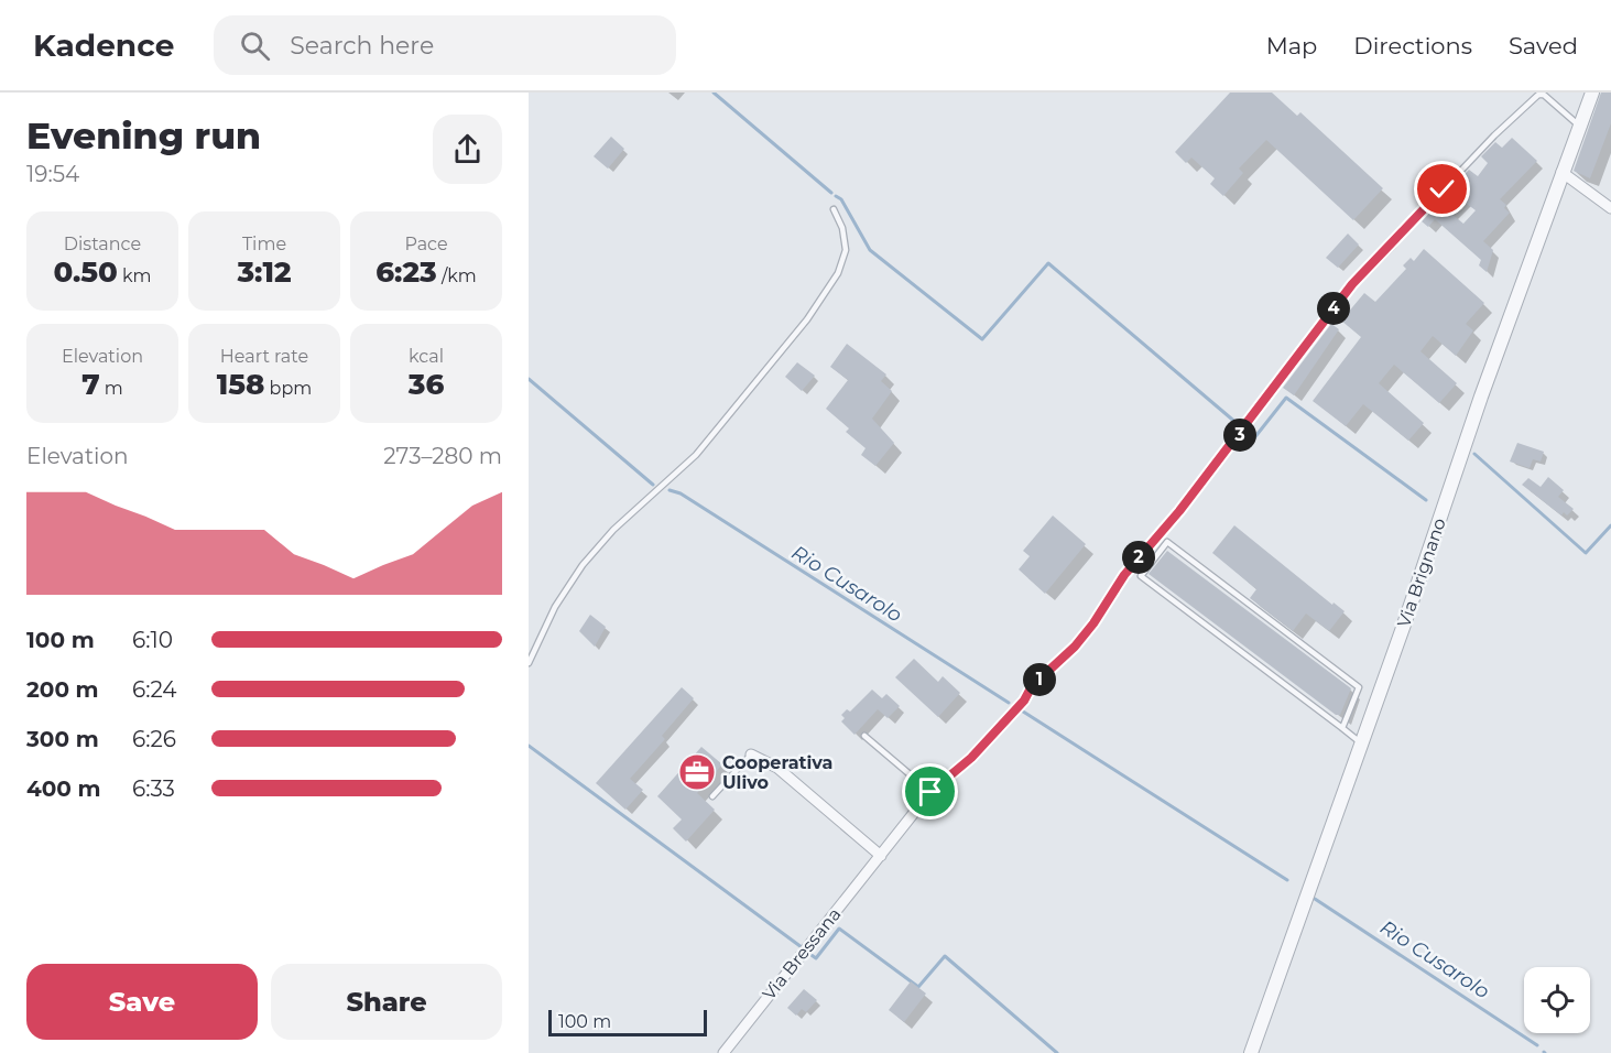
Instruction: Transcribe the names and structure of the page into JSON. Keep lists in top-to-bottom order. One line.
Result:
{"streets":{"street":["Via Brignano","Via Bressana"]},"water":["Rio Cusarolo"],"places":{"office":["Cooperativa Ulivo"]},"scale_bar":"100 m","page":{"header":"Kadence","search":"Search here","nav":["Map","Directions","Saved"],"heading":["Evening run","19:54"],"stats":[["Distance","0.50 km"],["Time","3:12"],["Pace","6:23 /km"],["Elevation","7 m"],["Heart rate","158 bpm"],["kcal","36"]],"pins":["4","3","2","1"],"chart":["Elevation","273–280 m"],"list":[{"name":"100 m","note":"6:10"},{"name":"200 m","note":"6:24"},{"name":"300 m","note":"6:26"},{"name":"400 m","note":"6:33"}],"buttons":["Save","Share"],"scale":"100 m"}}
